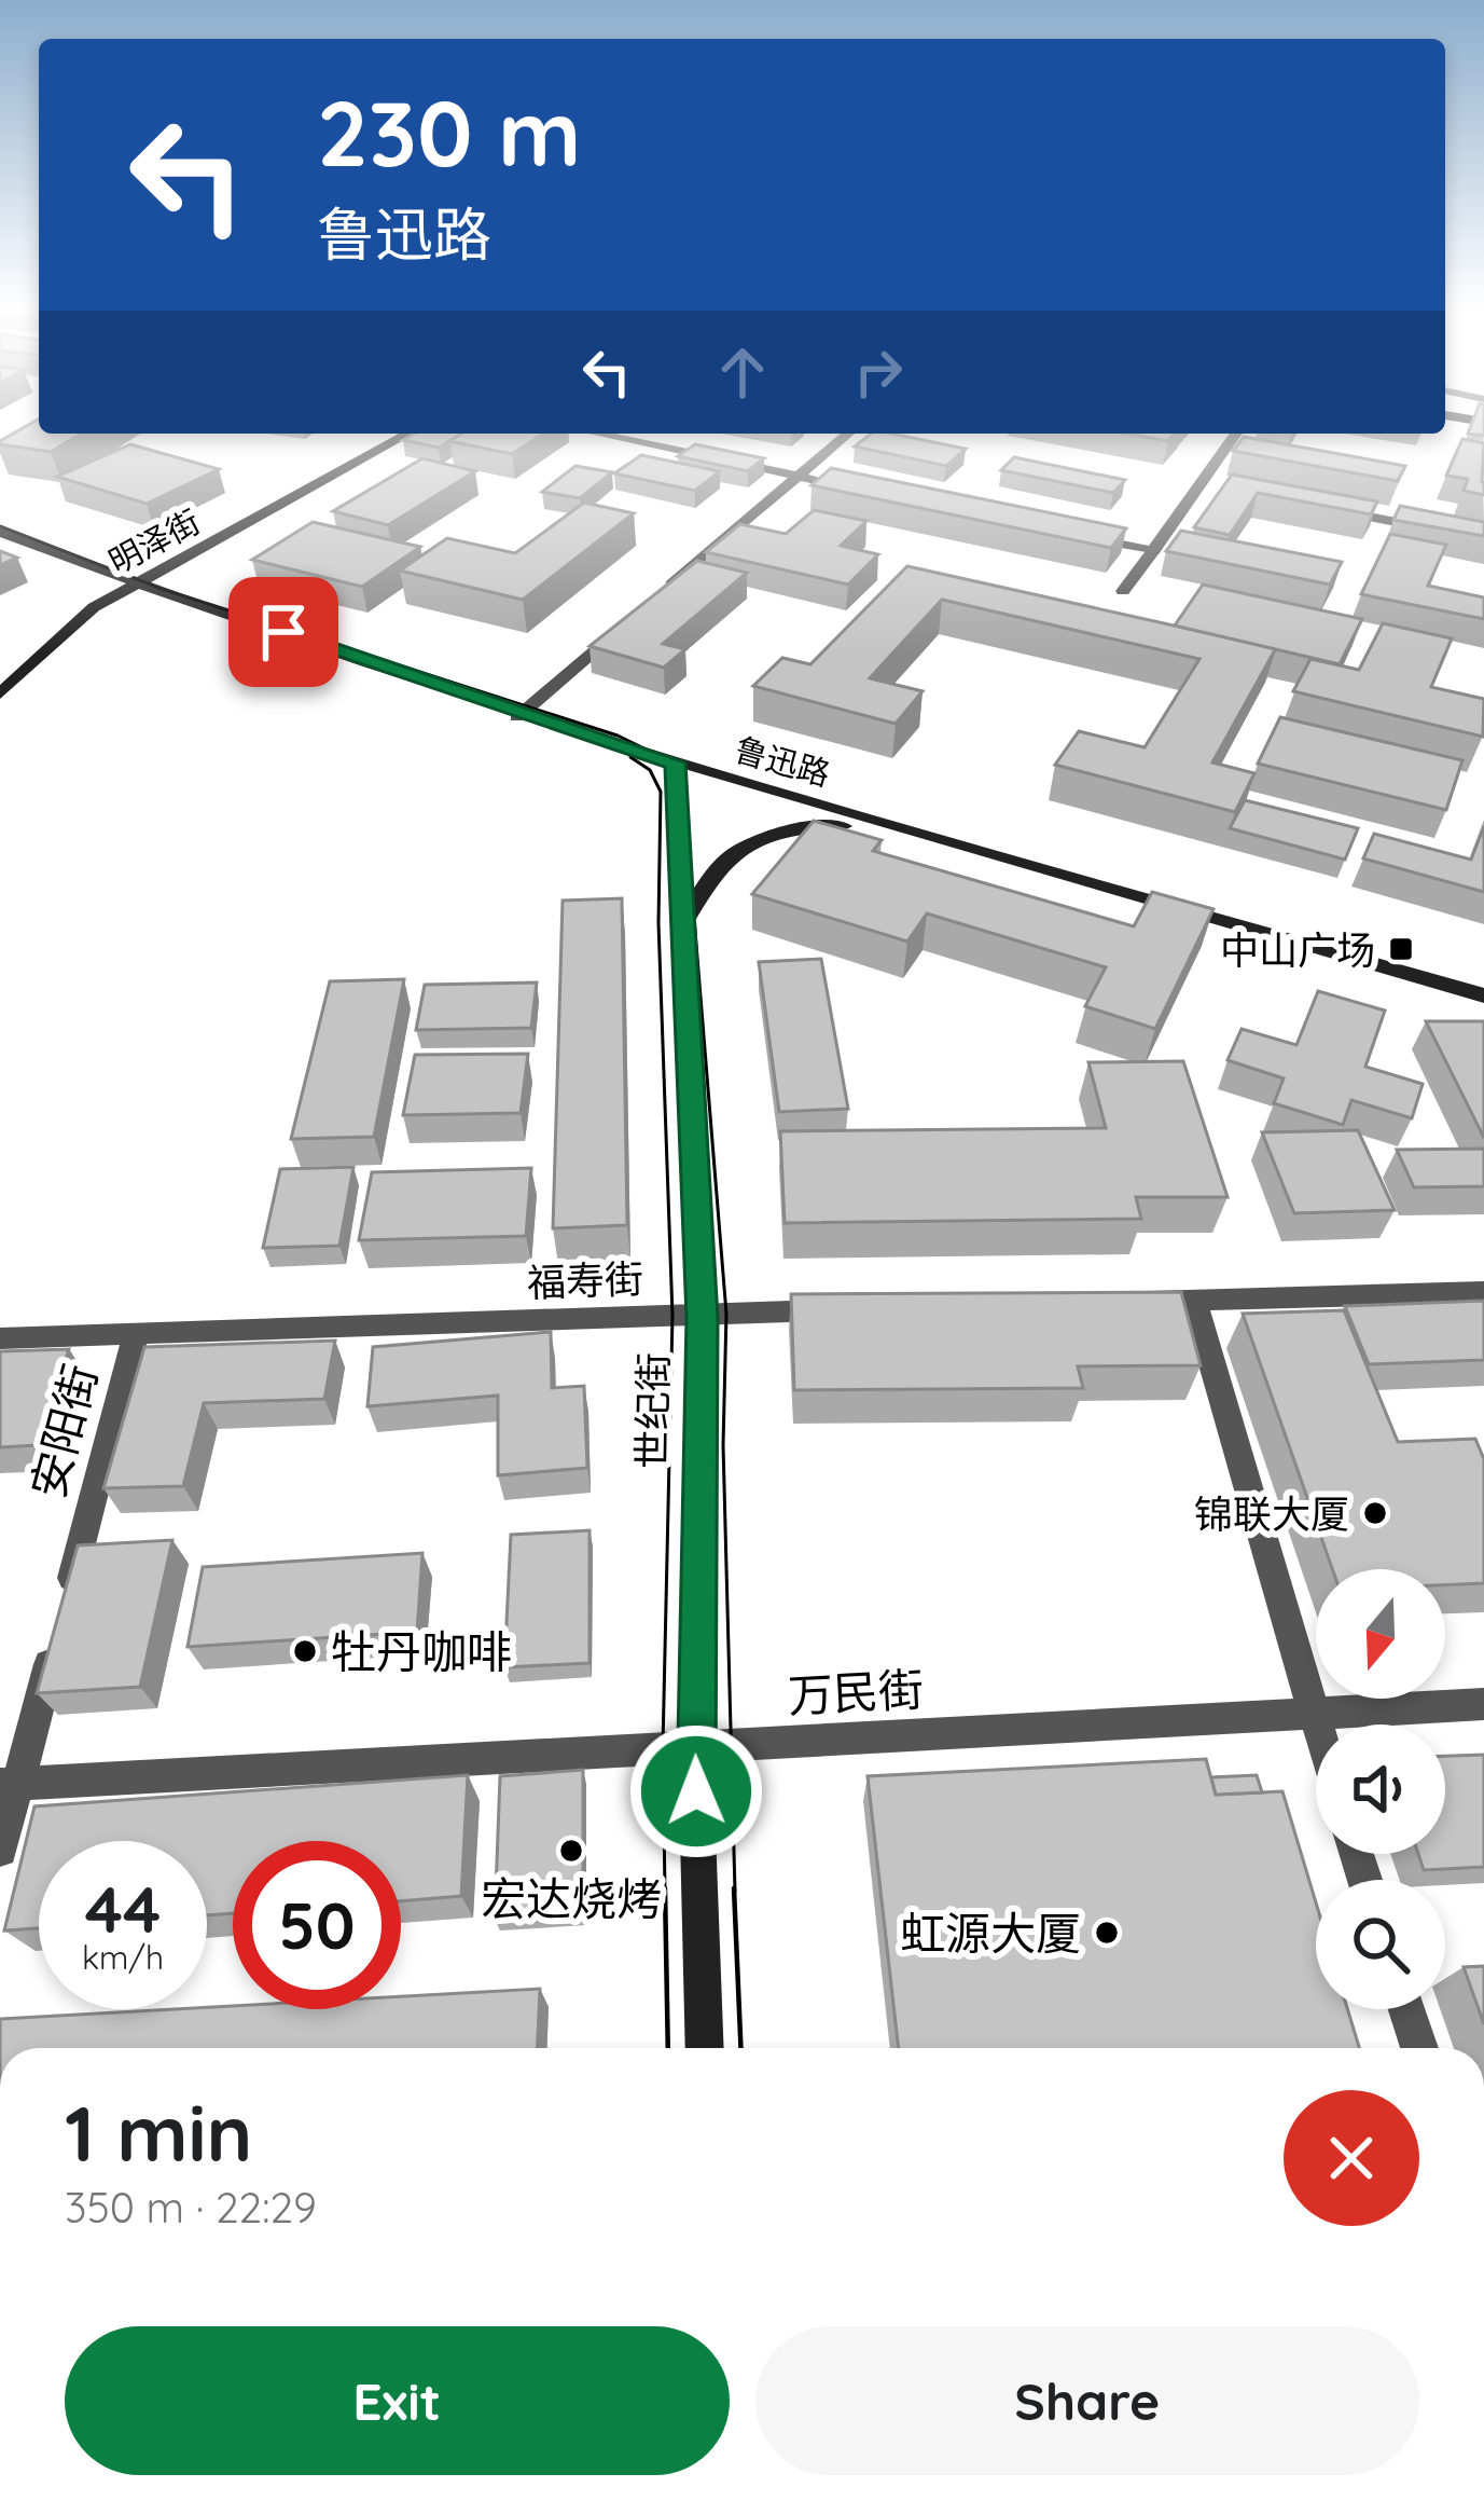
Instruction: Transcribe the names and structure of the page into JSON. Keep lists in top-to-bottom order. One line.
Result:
{"streets":{"main road":["明泽街","鲁迅路","世纪街"],"street":["福寿街","安阳街","万民街"]},"crossings":[["明泽街","鲁迅路"],["鲁迅路","世纪街"],["福寿街","世纪街"],["福寿街","安阳街"],["世纪街","万民街"],["安阳街","万民街"]],"places":{"transit":["中山广场"],"other":["锦联大厦","牡丹咖啡","宏达烧烤","虹源大厦"]},"north":"bottom","page":{"turn":["230 m","鲁迅路"],"speed":"44 km/h","limit":"50","heading":["1 min","350 m · 22:29"],"buttons":["Exit","Share"]}}
